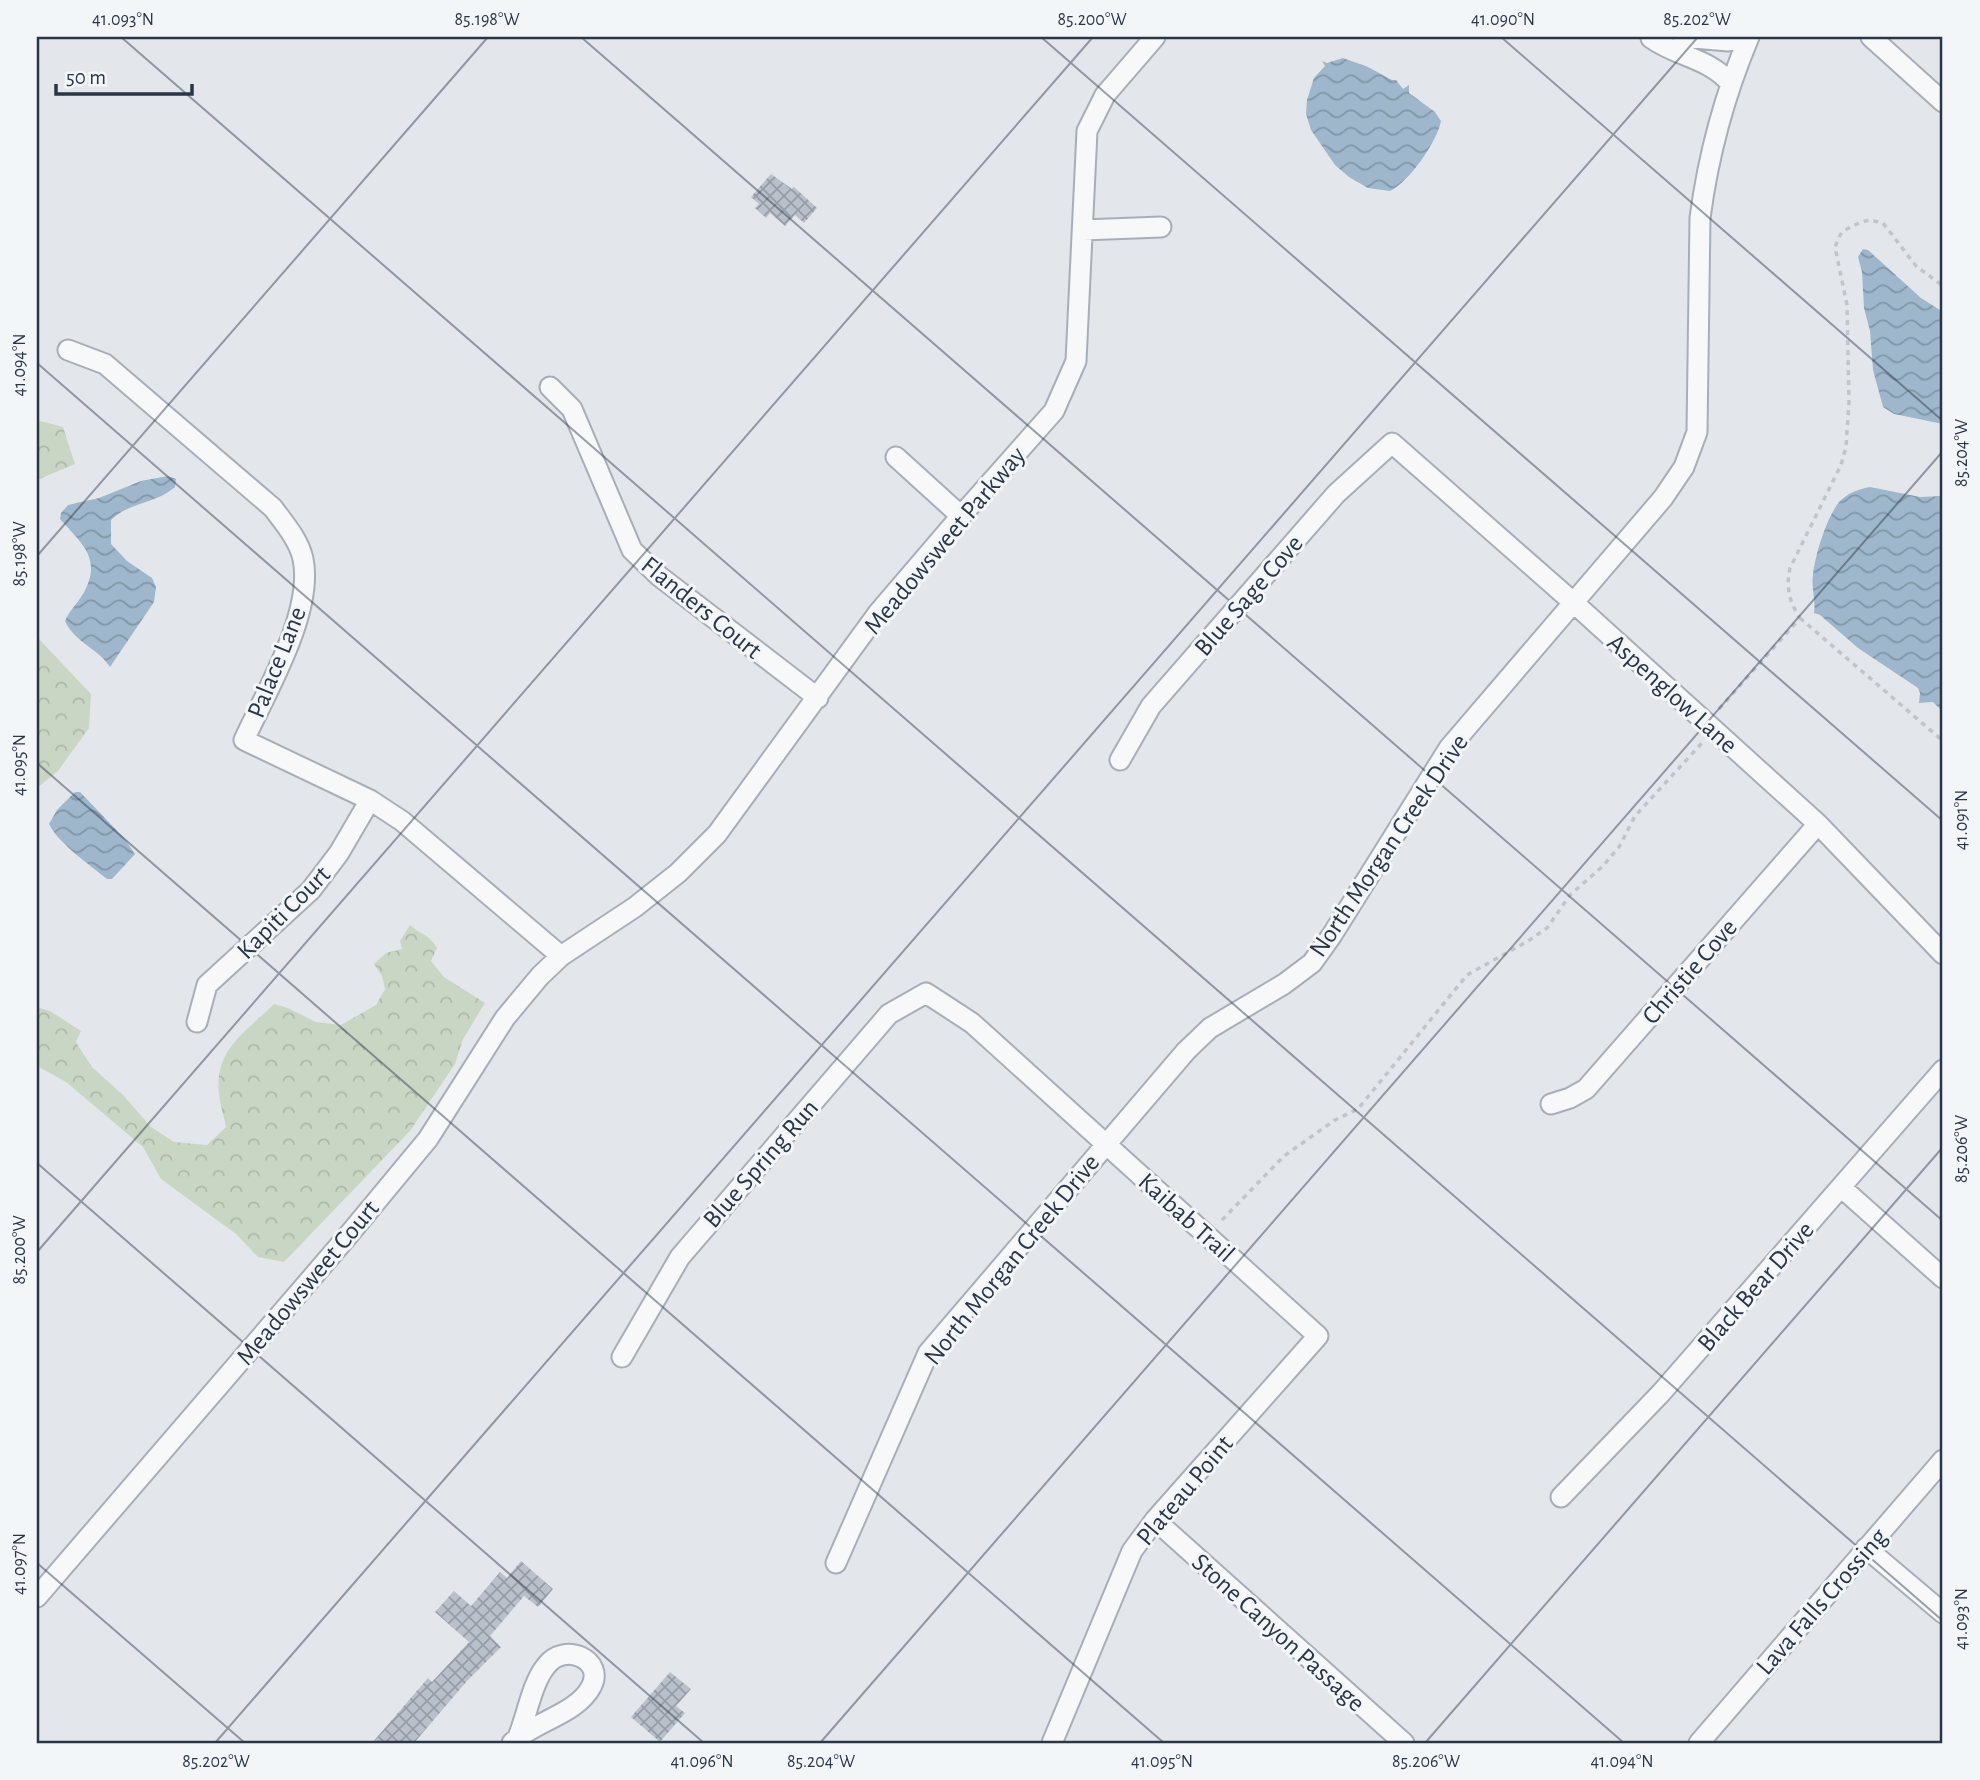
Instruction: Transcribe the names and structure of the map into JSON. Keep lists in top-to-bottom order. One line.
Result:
{"streets":{"street":["Meadowsweet Parkway","Blue Sage Cove","Flanders Court","Palace Lane","Aspenglow Lane","North Morgan Creek Drive","Kapiti Court","Christie Cove","Blue Spring Run","Kaibab Trail","Meadowsweet Court","Black Bear Drive","Plateau Point","Lava Falls Crossing","Stone Canyon Passage"]},"crossings":[["Meadowsweet Parkway","Flanders Court"],["Meadowsweet Parkway","Palace Lane"],["Meadowsweet Parkway","Meadowsweet Court"],["Blue Sage Cove","Aspenglow Lane"],["Palace Lane","Kapiti Court"],["Palace Lane","Meadowsweet Court"],["Aspenglow Lane","North Morgan Creek Drive"],["Aspenglow Lane","Christie Cove"],["North Morgan Creek Drive","Kaibab Trail"],["Blue Spring Run","Kaibab Trail"],["Kaibab Trail","Plateau Point"],["Plateau Point","Stone Canyon Passage"]],"scale_bar":"50 m","coordinates":["41.093°N","85.198°W","85.200°W","41.090°N","85.202°W","41.094°N","85.204°W","41.095°N","41.091°N","85.206°W","41.097°N","41.096°N"]}
